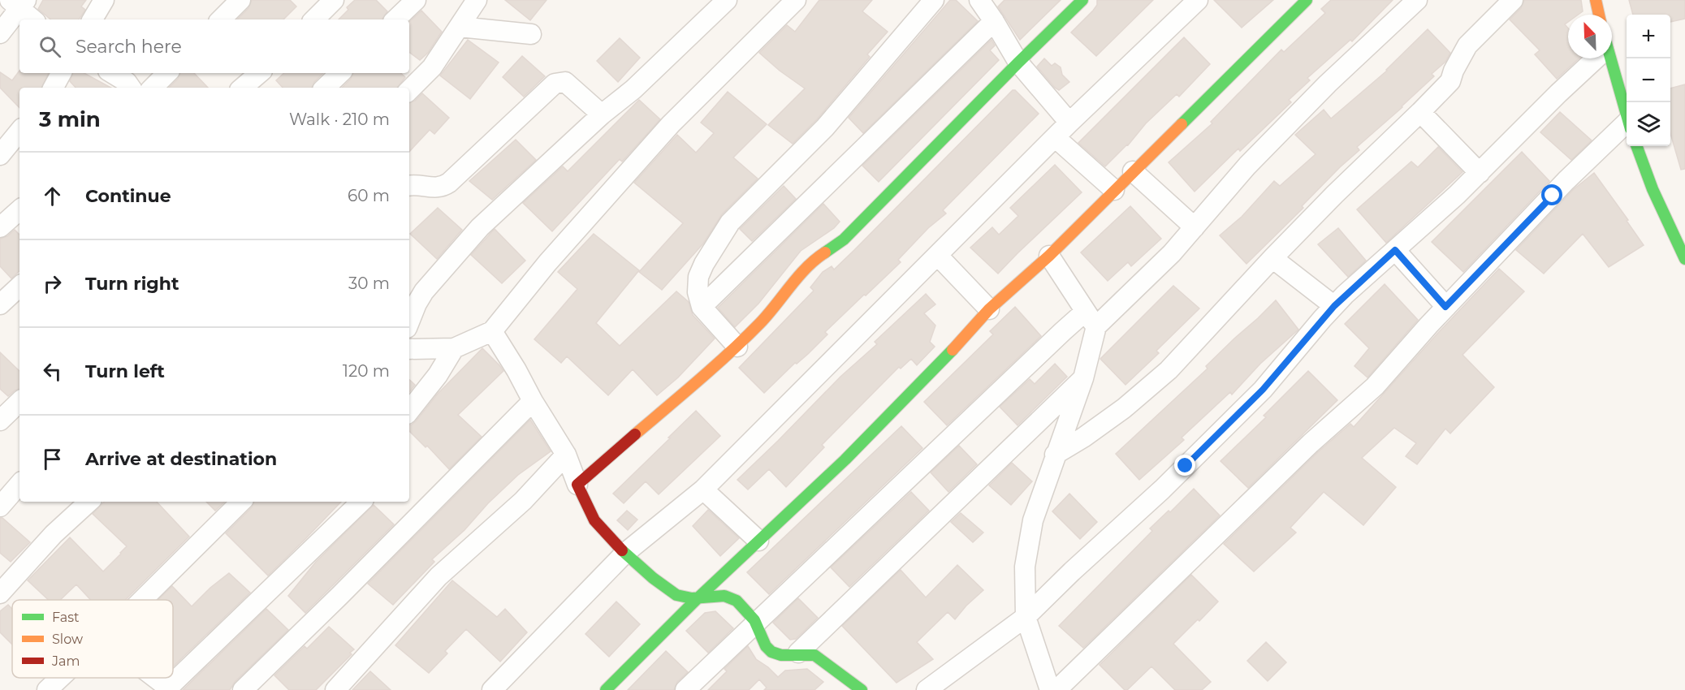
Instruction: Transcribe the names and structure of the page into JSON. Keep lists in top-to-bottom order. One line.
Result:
{"legend":["Fast","Slow","Jam"],"north":"top left","page":{"map_buttons":["+","−"],"search":"Search here","heading":["3 min","Walk · 210 m"],"list":[["Continue","60 m"],["Turn right","30 m"],["Turn left","120 m"],"Arrive at destination"]}}
